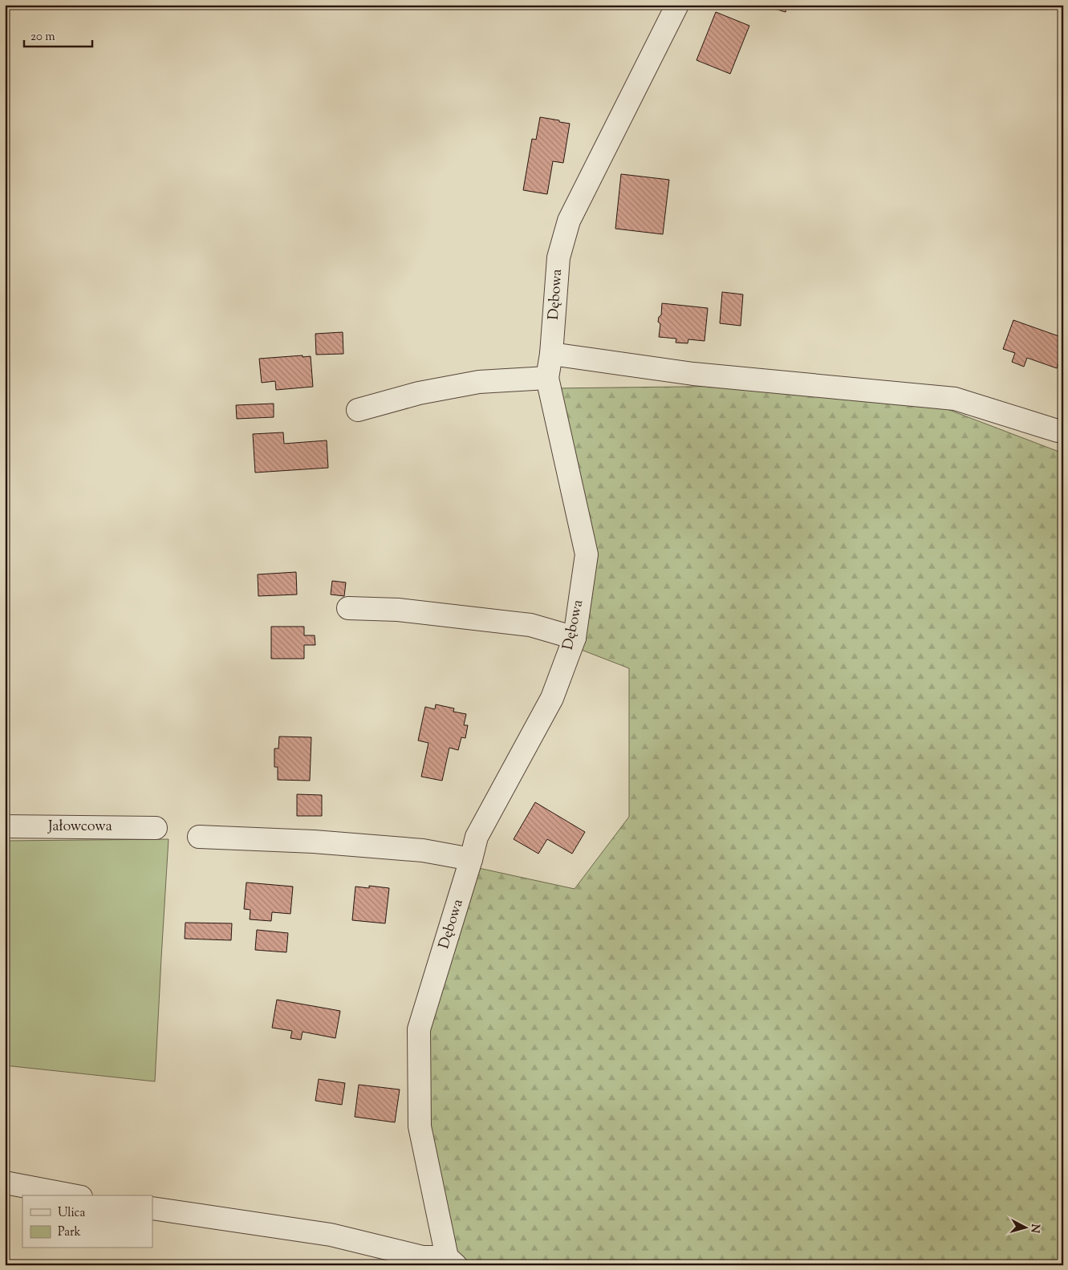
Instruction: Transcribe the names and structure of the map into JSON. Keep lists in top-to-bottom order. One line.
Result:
{"streets":{"street":["Dębowa","Jałowcowa"]},"legend":["Ulica","Park"],"scale_bar":"20 m","north":"right"}
